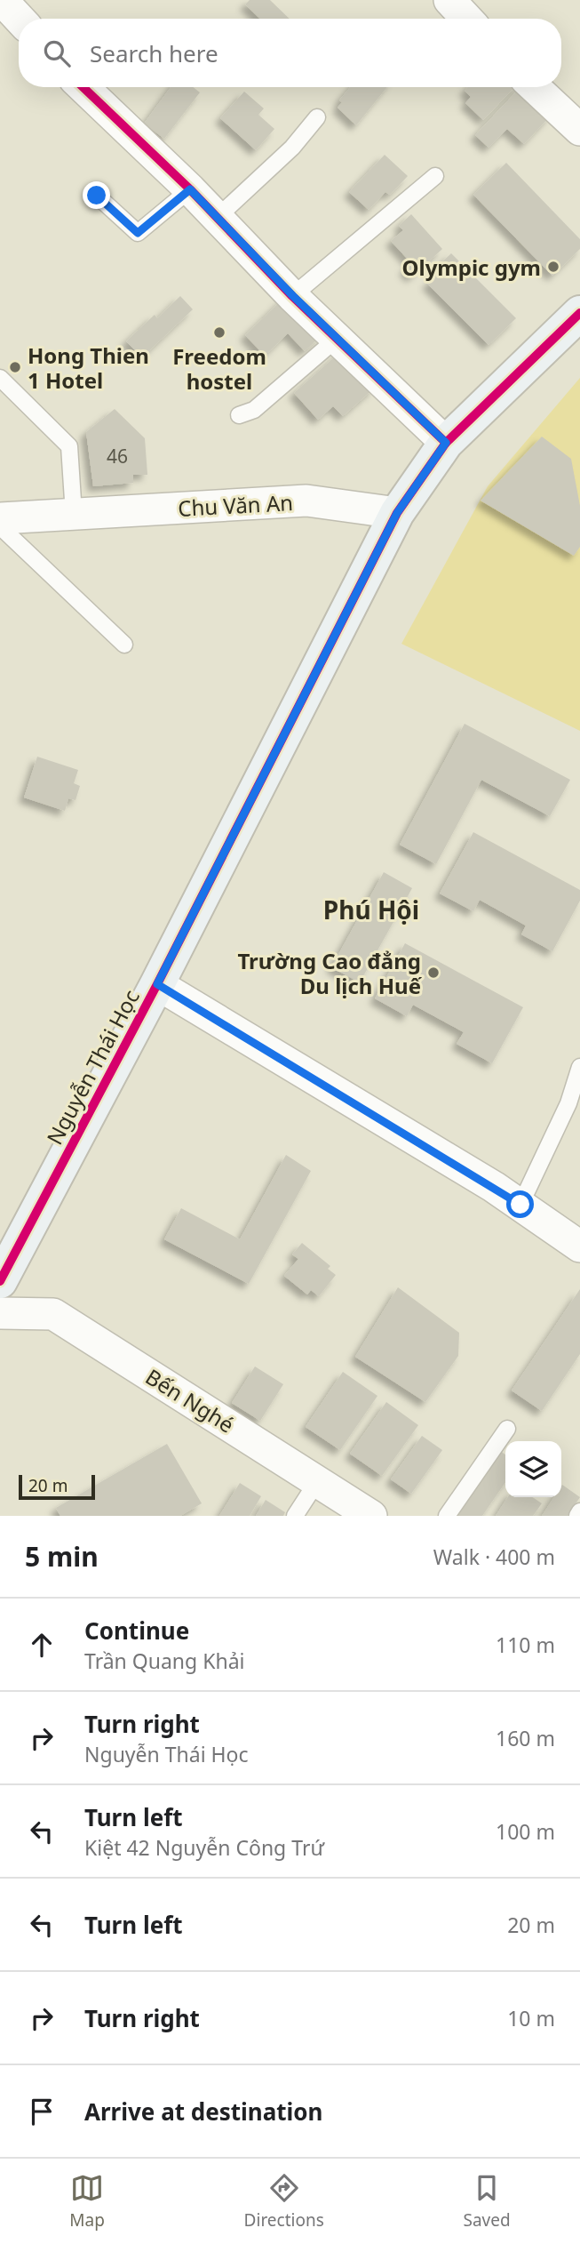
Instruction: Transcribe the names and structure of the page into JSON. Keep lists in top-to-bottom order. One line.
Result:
{"streets":{"street":["Chu Văn An","Nguyễn Thái Học","Bến Nghé"]},"crossings":[["Chu Văn An","Nguyễn Thái Học"]],"districts":["Phú Hội"],"places":["Olympic gym","Freedom hostel","Hong Thien 1 Hotel","Trường Cao đẳng Du lịch Huế"],"house_numbers":["46"],"scale_bar":"20 m","page":{"search":"Search here","scale":"20 m","heading":["5 min","Walk · 400 m"],"list":[["Continue","Trần Quang Khải","110 m"],["Turn right","Nguyễn Thái Học","160 m"],["Turn left","Kiệt 42 Nguyễn Công Trứ","100 m"],["Turn left","20 m"],["Turn right","10 m"],"Arrive at destination"],"nav":["Map","Directions","Saved"]}}
